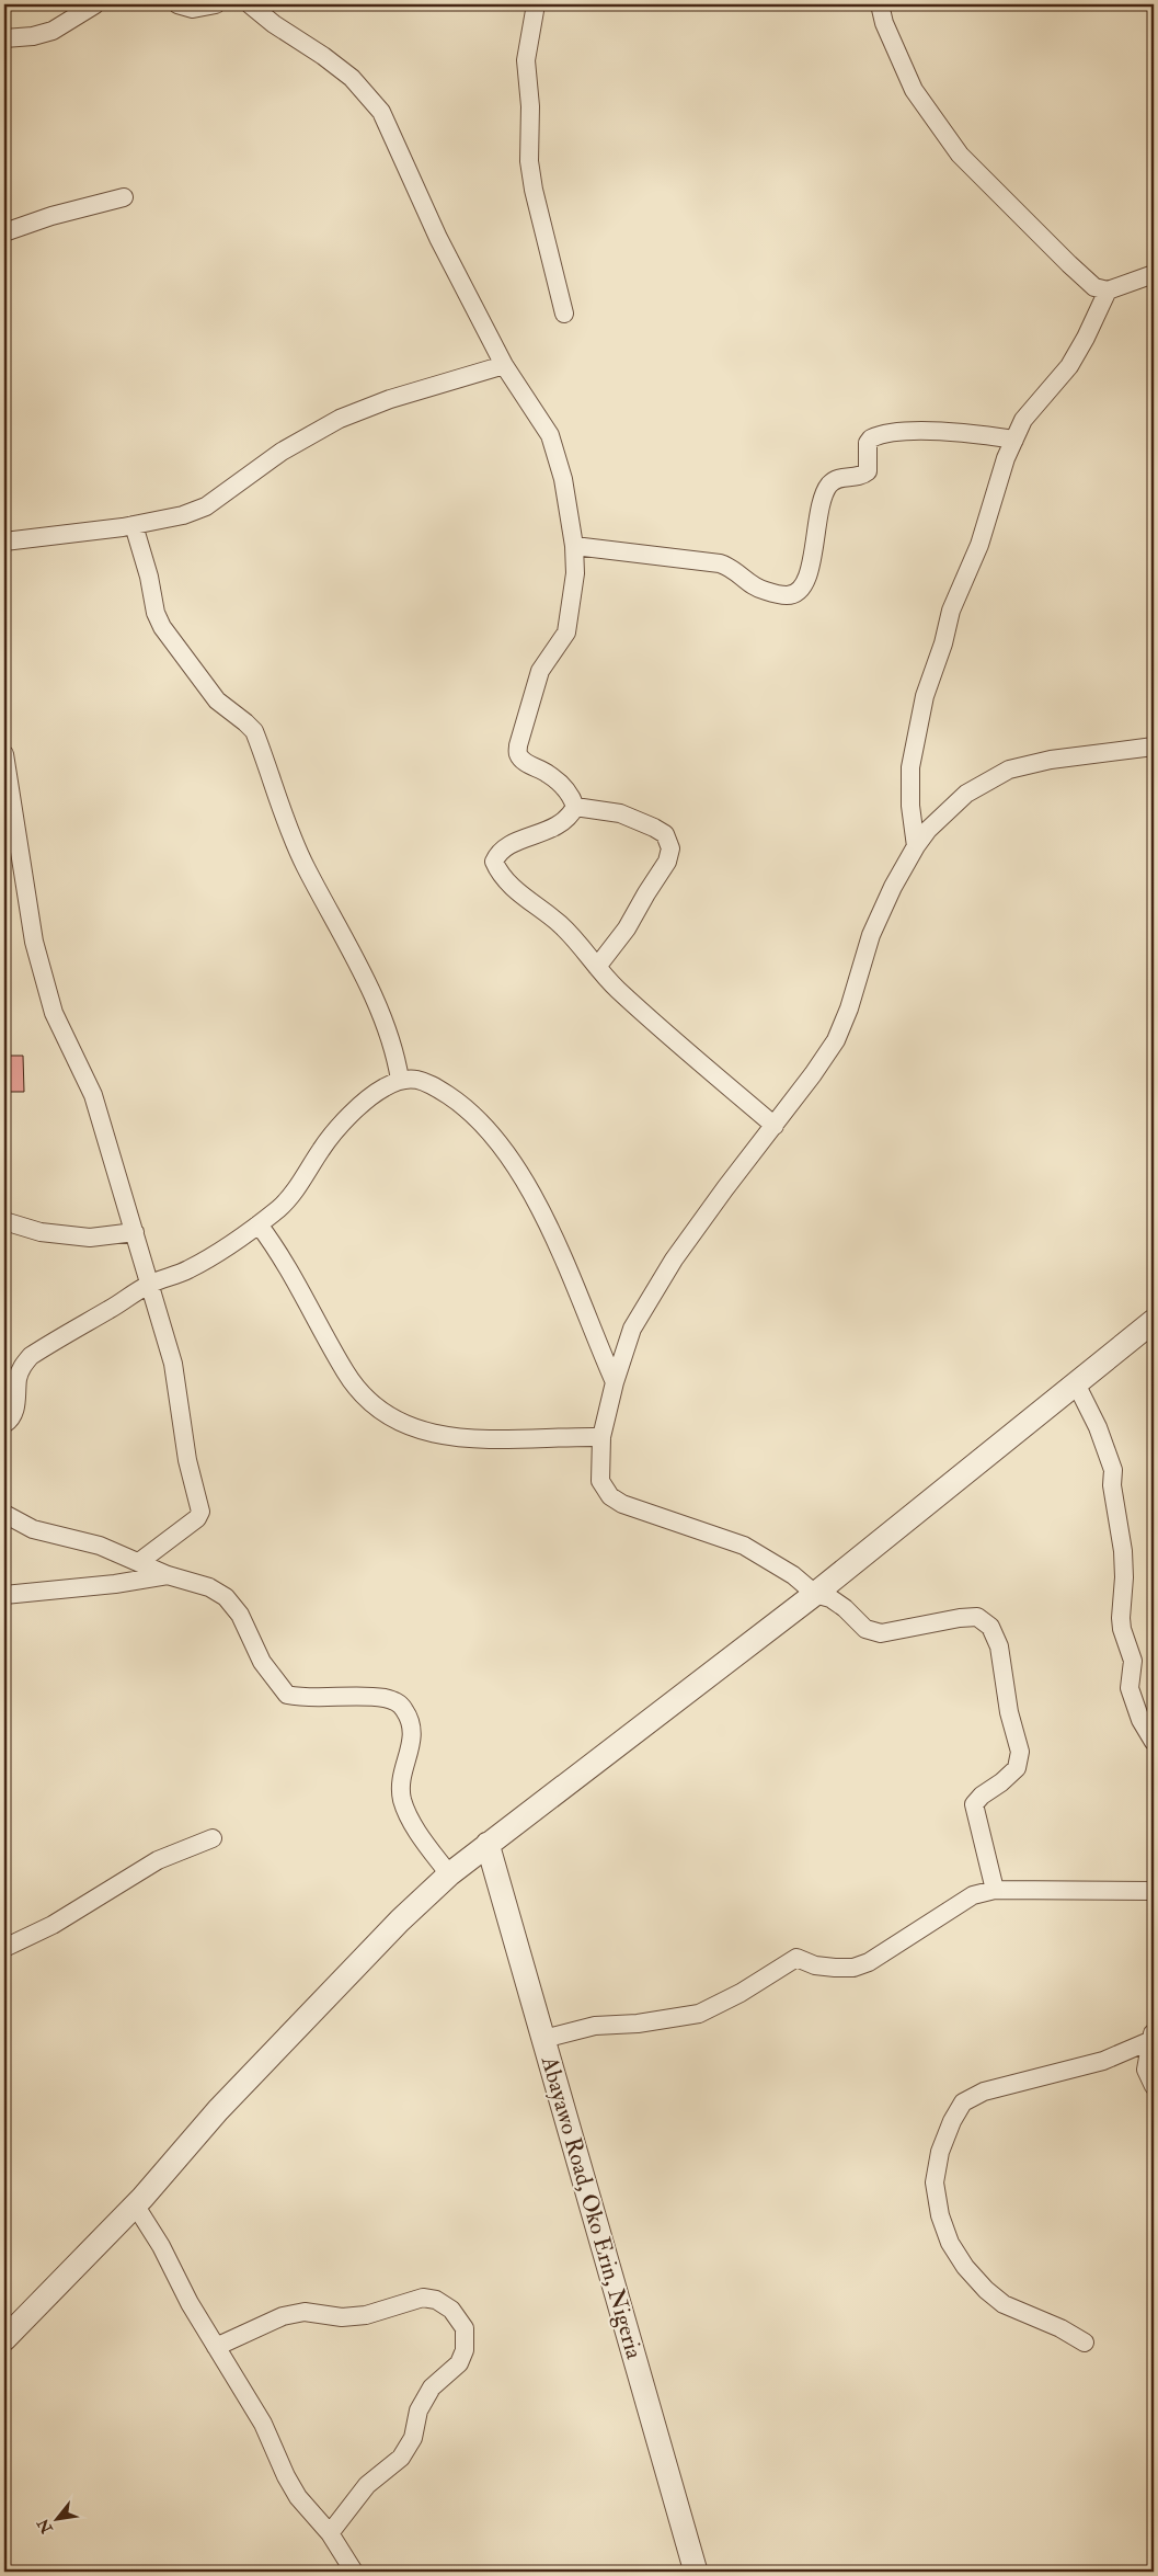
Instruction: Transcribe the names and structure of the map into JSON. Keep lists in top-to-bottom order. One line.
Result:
{"streets":{"street":["Abayawo Road, Oko Erin, Nigeria"]},"north":"bottom left"}
